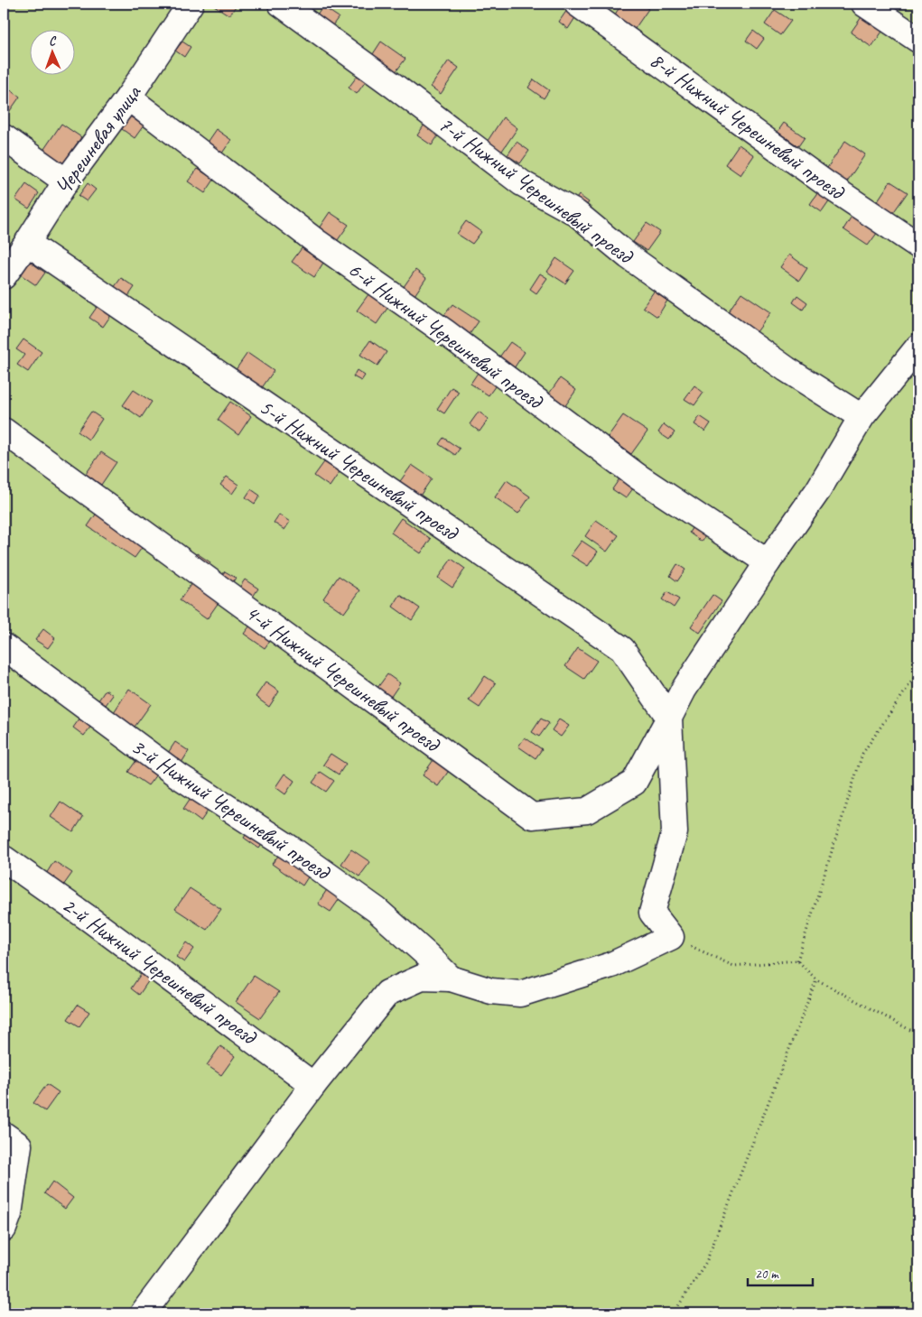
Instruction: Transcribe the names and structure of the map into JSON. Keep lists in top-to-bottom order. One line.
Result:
{"streets":{"lane":["8-й Нижний Черешневый проезд","Черешневая улица","7-й Нижний Черешневый проезд","6-й Нижний Черешневый проезд","5-й Нижний Черешневый проезд","4-й Нижний Черешневый проезд","3-й Нижний Черешневый проезд","2-й Нижний Черешневый проезд"]},"crossings":[["Черешневая улица","6-й Нижний Черешневый проезд"],["Черешневая улица","5-й Нижний Черешневый проезд"],["7-й Нижний Черешневый проезд","4-й Нижний Черешневый проезд"],["6-й Нижний Черешневый проезд","4-й Нижний Черешневый проезд"],["5-й Нижний Черешневый проезд","4-й Нижний Черешневый проезд"]],"scale_bar":"20 m","north":"top"}
